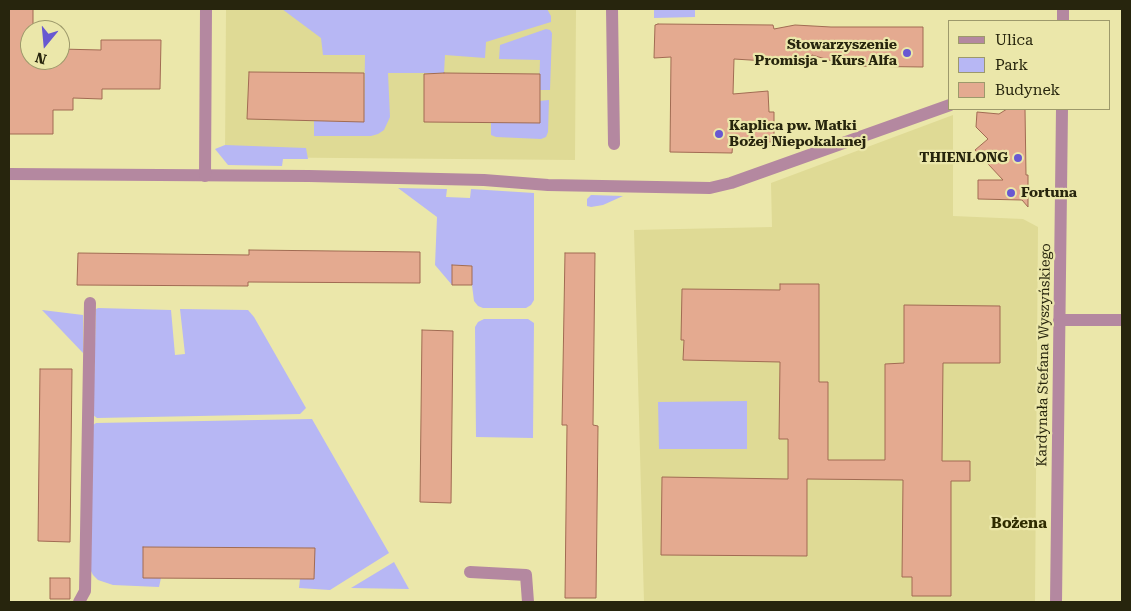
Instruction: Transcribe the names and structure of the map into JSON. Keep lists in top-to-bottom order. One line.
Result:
{"streets":{"street":["Kardynała Stefana Wyszyńskiego"]},"districts":["Bożena"],"places":["Stowarzyszenie Promisja - Kurs Alfa","Kaplica pw. Matki Bożej Niepokalanej","THIENLONG","Fortuna"],"legend":["Ulica","Park","Budynek"],"north":"bottom"}
